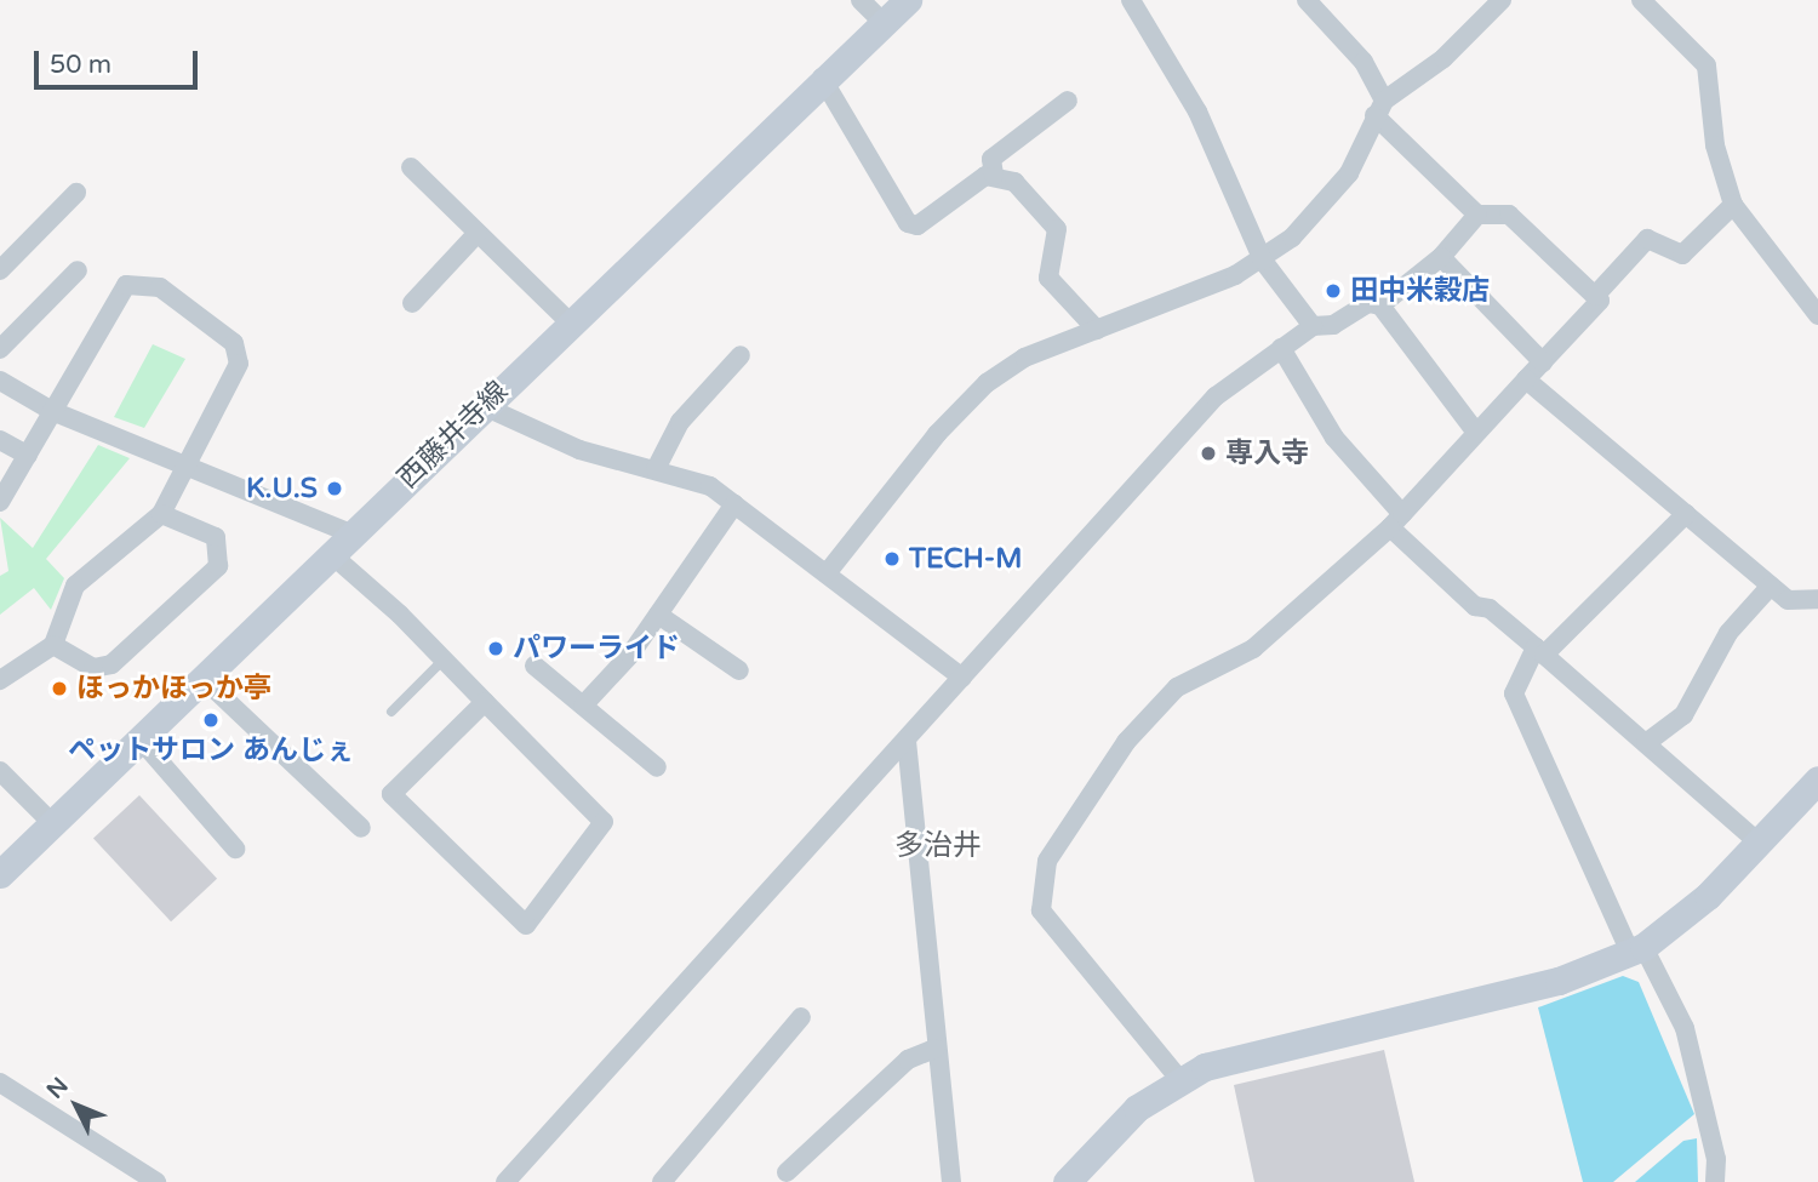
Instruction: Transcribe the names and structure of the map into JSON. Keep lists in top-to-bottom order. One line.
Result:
{"streets":{"main road":["西藤井寺線"]},"districts":["多治井"],"places":["田中米穀店","専入寺","K.U.S","TECH-M","パワーライド","ほっかほっか亭","ペットサロン あんじぇ"],"scale_bar":"50 m","north":"top left"}
